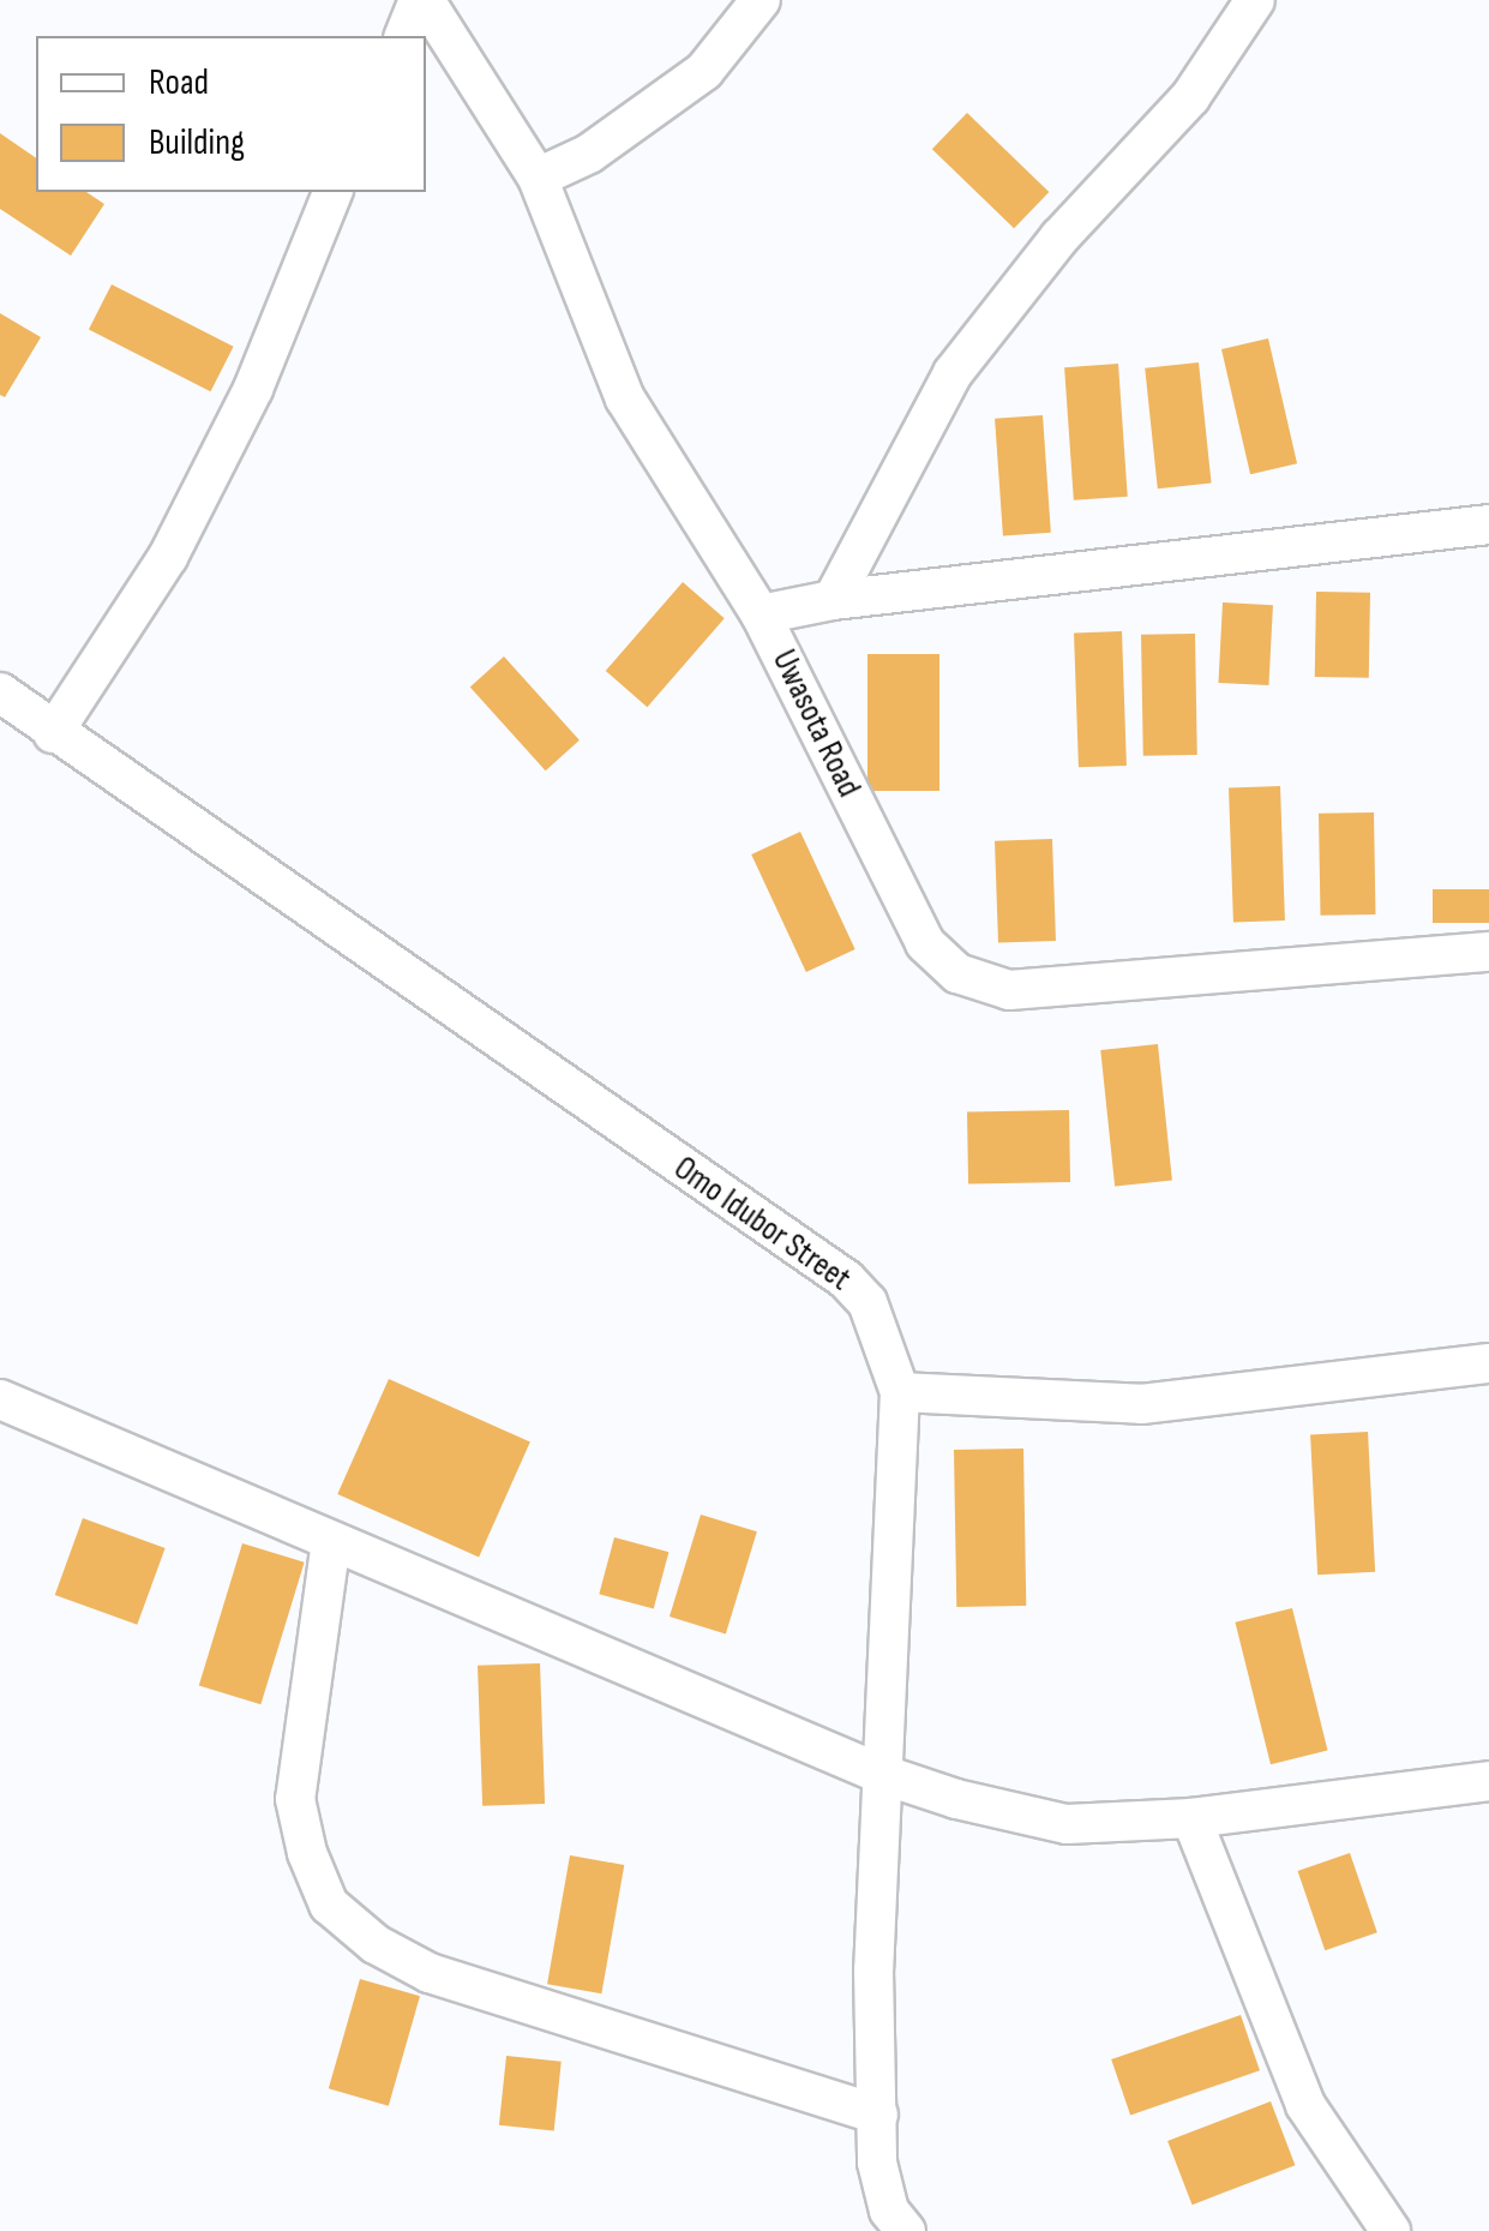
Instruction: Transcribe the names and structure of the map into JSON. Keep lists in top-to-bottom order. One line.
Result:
{"streets":{"street":["Uwasota Road","Omo Idubor Street"]},"legend":["Road","Building"]}
